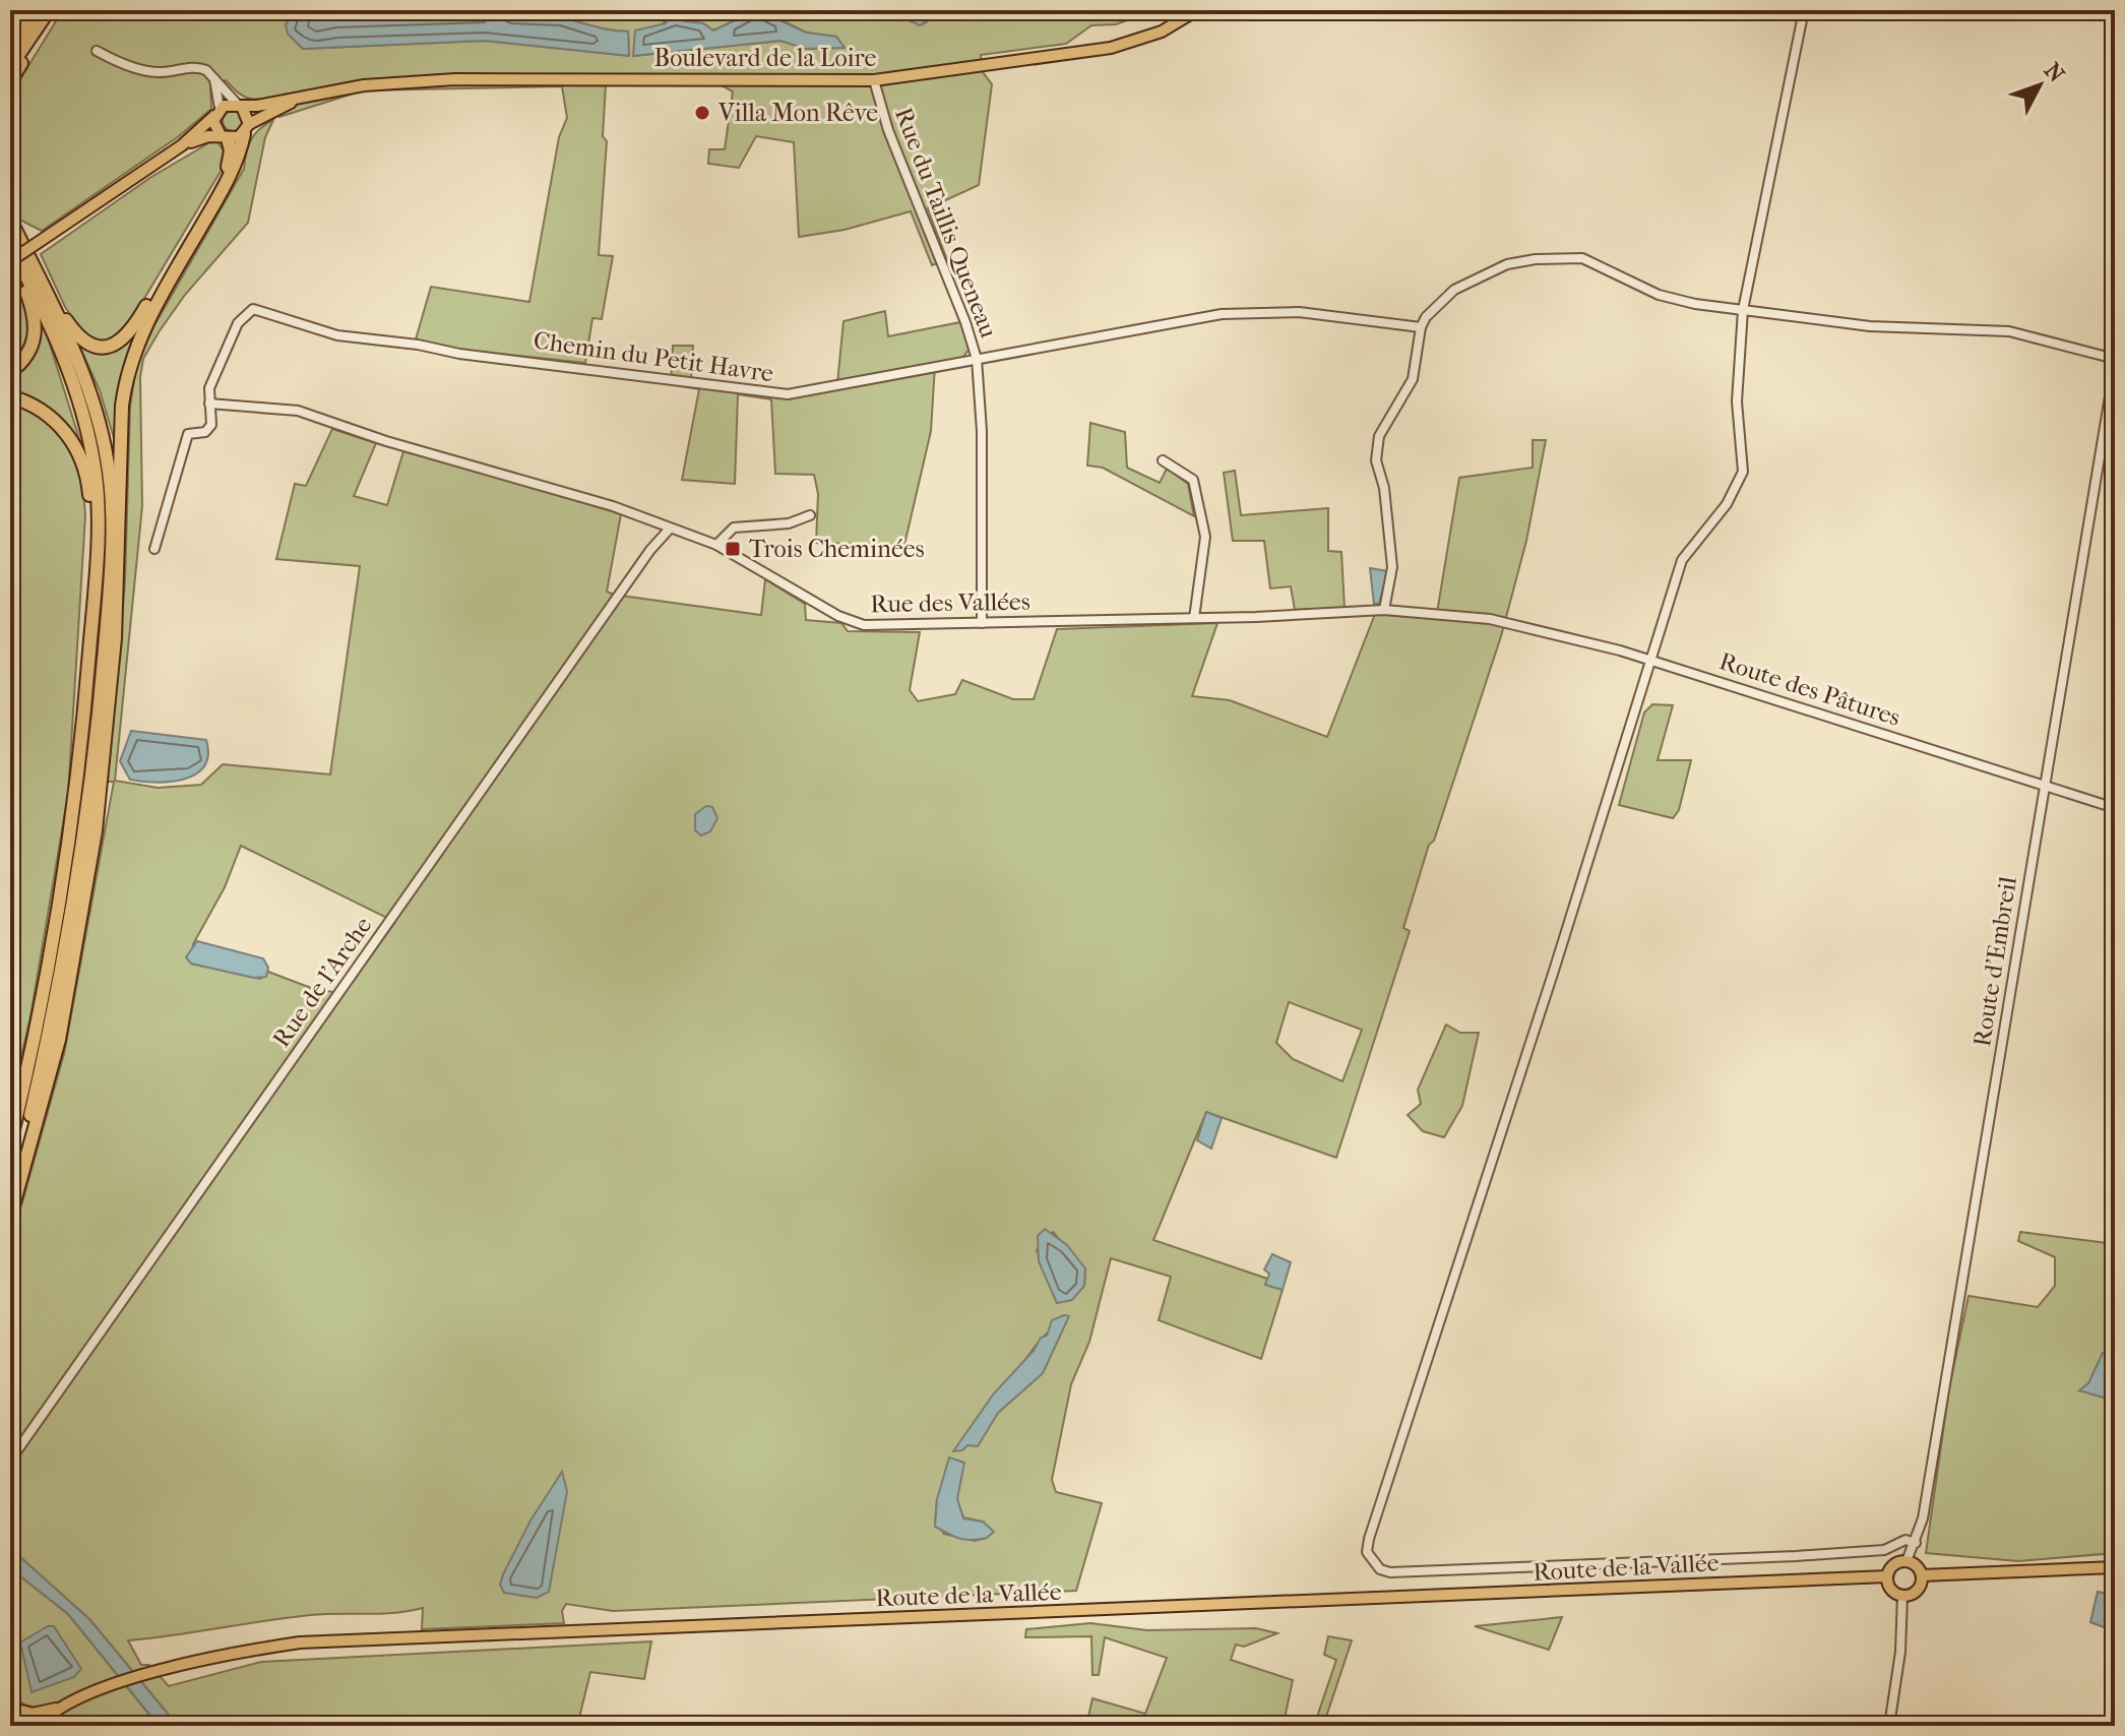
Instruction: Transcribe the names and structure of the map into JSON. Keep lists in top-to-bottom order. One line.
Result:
{"streets":{"main road":["Boulevard de la Loire","Route de la Vallée"],"street":["Rue du Taillis Queneau","Chemin du Petit Havre","Rue des Vallées","Route des Pâtures","Route d'Embreil","Rue de l'Arche"]},"crossings":[["Boulevard de la Loire","Rue du Taillis Queneau"],["Rue du Taillis Queneau","Chemin du Petit Havre"],["Rue du Taillis Queneau","Rue des Vallées"],["Chemin du Petit Havre","Rue des Vallées"],["Rue des Vallées","Route des Pâtures"],["Rue des Vallées","Rue de l'Arche"],["Route des Pâtures","Route d'Embreil"],["Route d'Embreil","Route de la Vallée"]],"places":{"other":["Villa Mon Rêve"],"transit":["Trois Cheminées"]},"north":"top right"}
